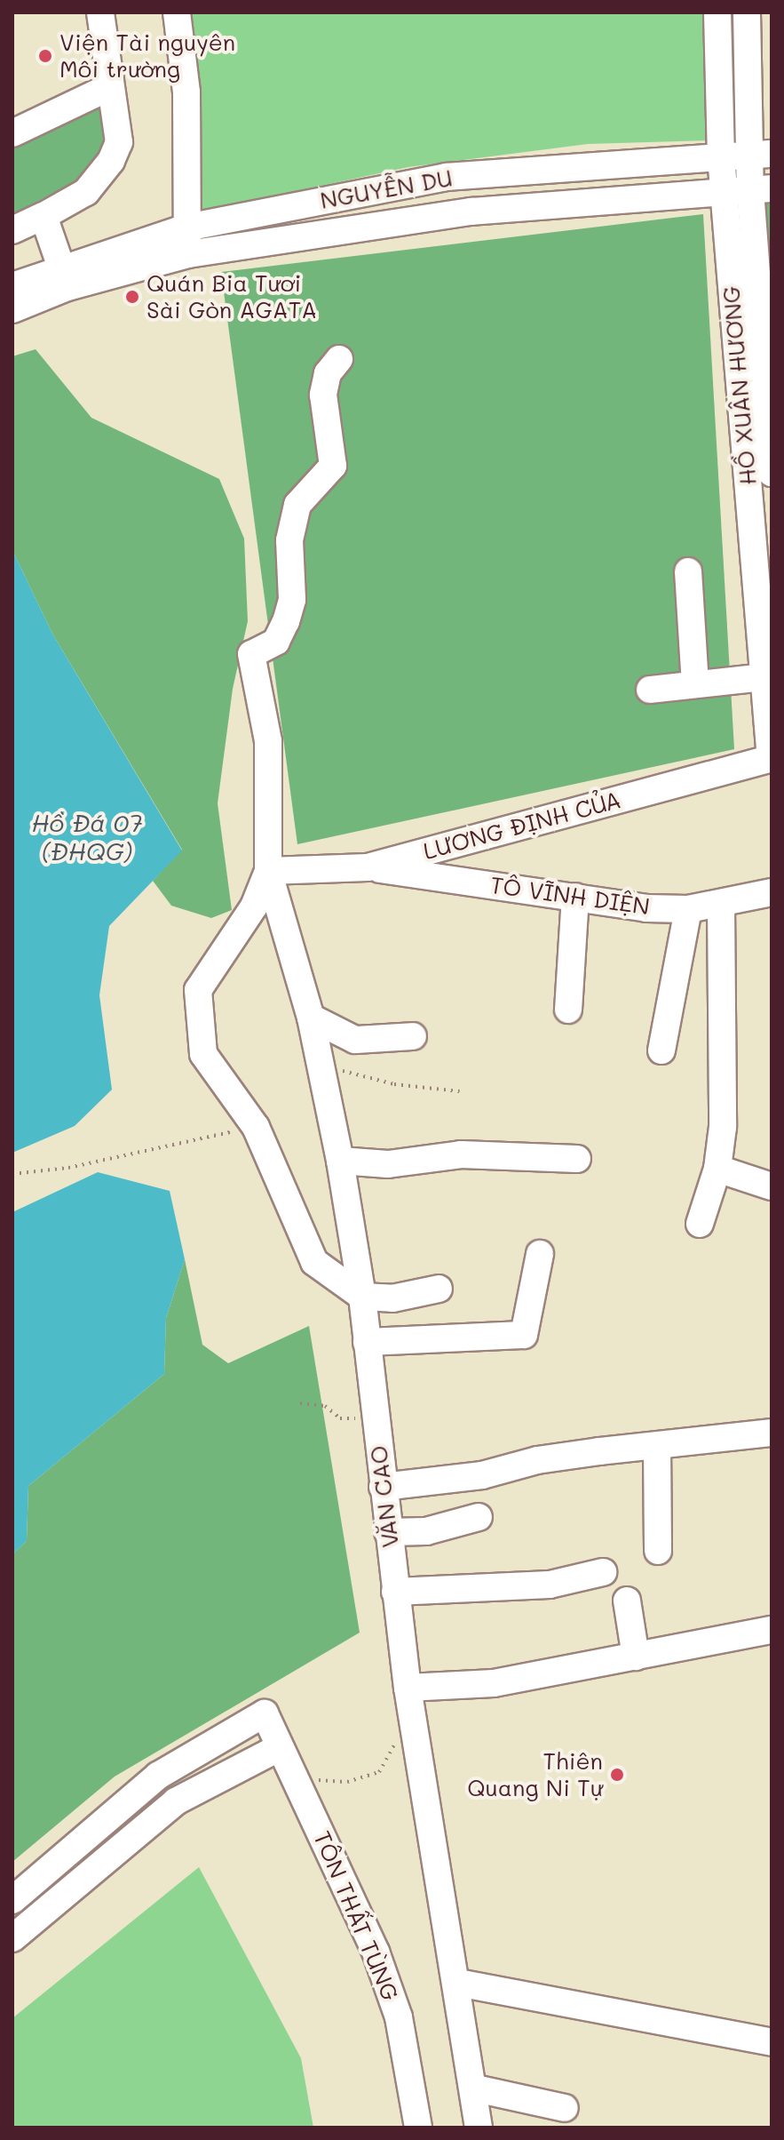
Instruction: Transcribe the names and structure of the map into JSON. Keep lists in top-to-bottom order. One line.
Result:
{"streets":{"street":["NGUYỄN DU","HỒ XUÂN HƯƠNG","LƯƠNG ĐỊNH CỦA","TÔ VĨNH DIỆN","VĂN CAO","TÔN THẤT TÙNG"]},"crossings":[["NGUYỄN DU","HỒ XUÂN HƯƠNG"],["HỒ XUÂN HƯƠNG","LƯƠNG ĐỊNH CỦA"],["LƯƠNG ĐỊNH CỦA","TÔ VĨNH DIỆN"],["LƯƠNG ĐỊNH CỦA","VĂN CAO"]],"water":["Hồ Đá 07 (ĐHQG)"],"places":["Viện Tài nguyên Môi trường","Quán Bia Tươi Sài Gòn AGATA","Thiên Quang Ni Tự"]}
